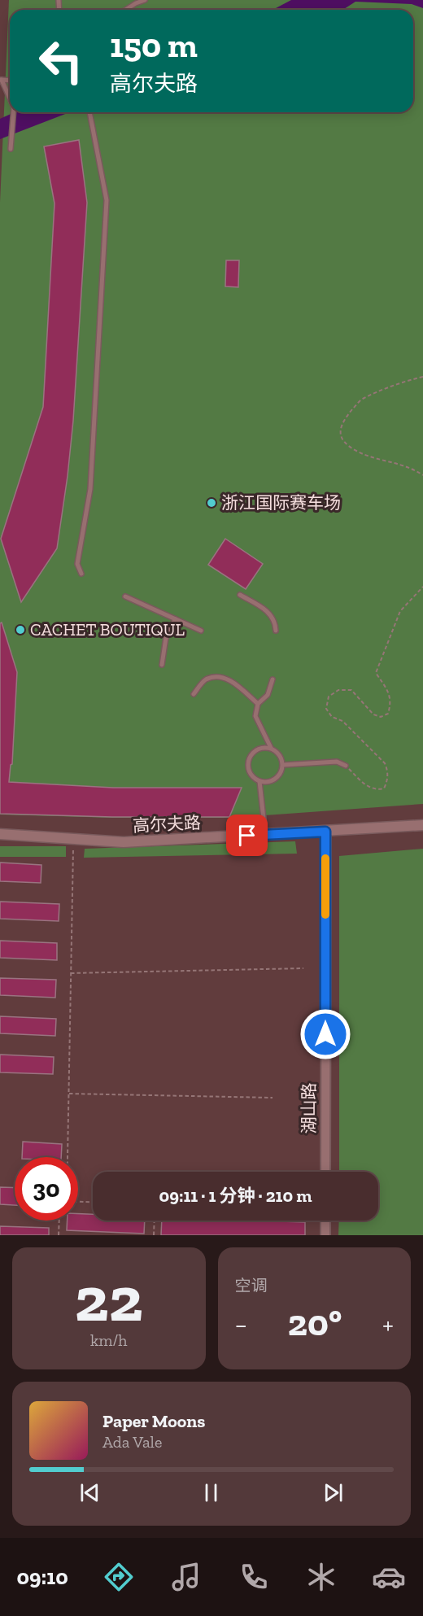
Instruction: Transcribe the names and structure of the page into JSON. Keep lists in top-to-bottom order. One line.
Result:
{"streets":{"street":["高尔夫路","湖山路"]},"crossings":[["高尔夫路","湖山路"]],"places":["浙江国际赛车场","CACHET BOUTIQUL"],"page":{"turn":["150 m","高尔夫路"],"limit":"30","trip":"09:11 · 1 分钟 · 210 m","tile":[["22","km/h"],"空调"],"heat":["−","20°","+"],"song":["Paper Moons","Ada Vale"],"tabs":"09:10"}}
